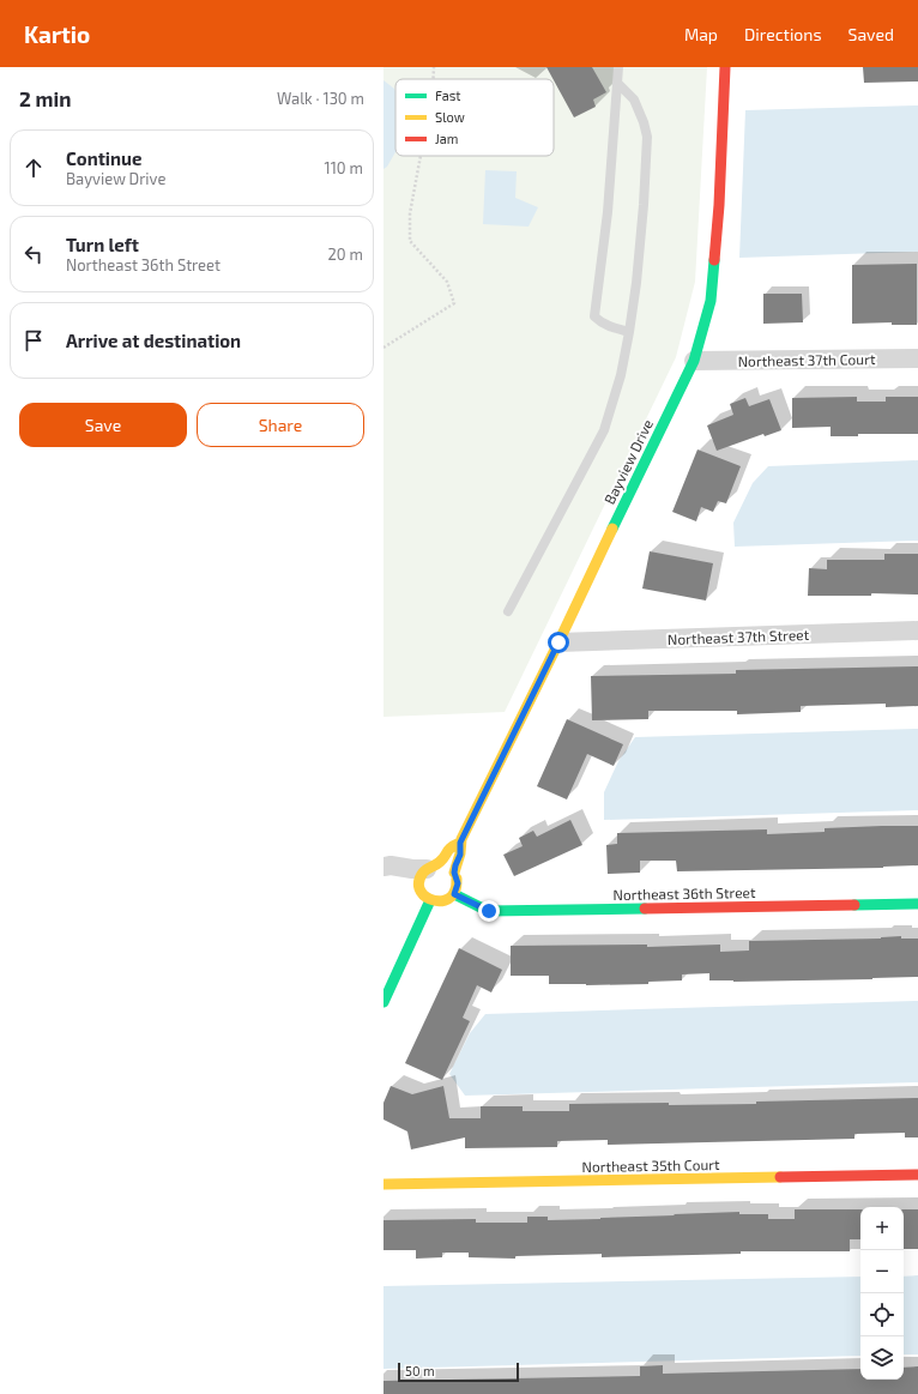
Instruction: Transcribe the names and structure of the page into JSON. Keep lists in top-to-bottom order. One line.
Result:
{"streets":{"street":["Northeast 37th Court","Bayview Drive","Northeast 37th Street","Northeast 36th Street","Northeast 35th Court"]},"crossings":[["Northeast 37th Court","Bayview Drive"],["Bayview Drive","Northeast 37th Street"],["Bayview Drive","Northeast 36th Street"]],"legend":["Fast","Slow","Jam"],"scale_bar":"50 m","page":{"header":"Kartio","nav":["Map","Directions","Saved"],"heading":["2 min","Walk · 130 m"],"list":[["Continue","Bayview Drive","110 m"],["Turn left","Northeast 36th Street","20 m"],"Arrive at destination"],"buttons":["Save","Share"],"map_buttons":["+","−"],"scale":"50 m"}}
